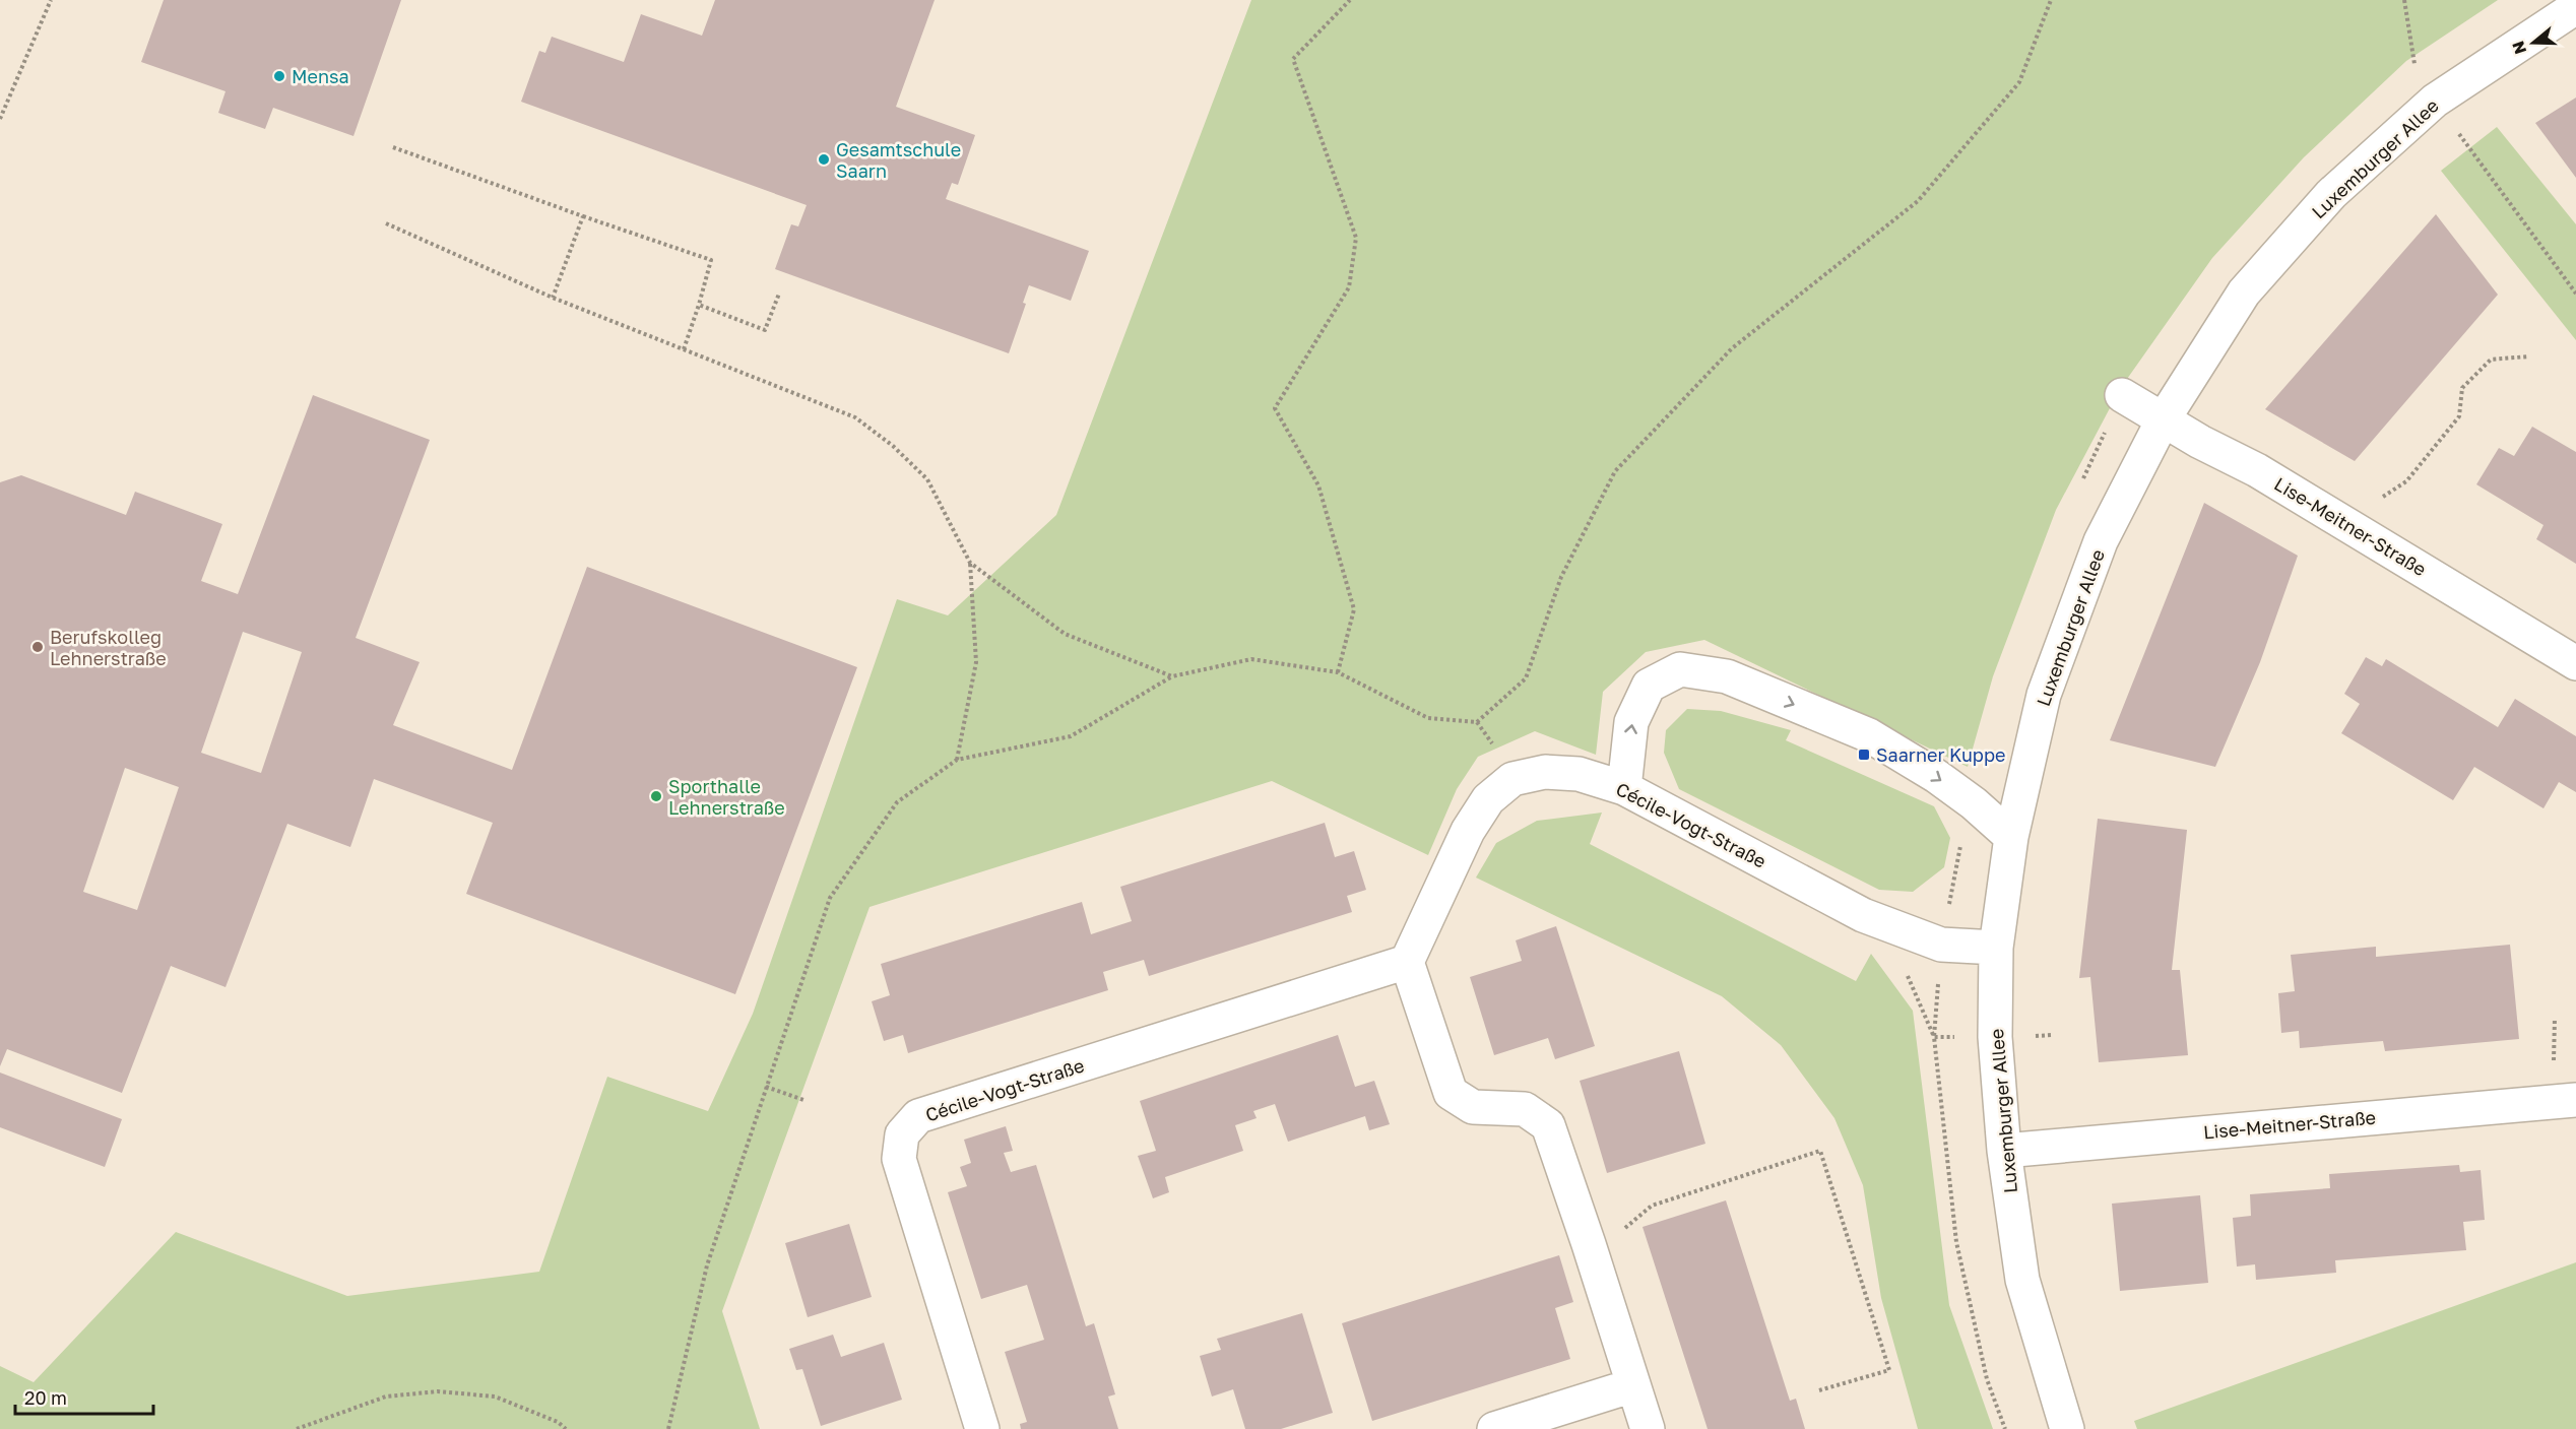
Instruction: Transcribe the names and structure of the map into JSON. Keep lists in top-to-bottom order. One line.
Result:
{"streets":{"street":["Luxemburger Allee","Lise-Meitner-Straße","Cécile-Vogt-Straße"]},"crossings":[["Luxemburger Allee","Lise-Meitner-Straße"],["Luxemburger Allee","Cécile-Vogt-Straße"]],"places":{"other":["Mensa","Gesamtschule Saarn","Berufskolleg Lehnerstraße","Sporthalle Lehnerstraße"],"transit":["Saarner Kuppe"]},"scale_bar":"20 m","north":"left"}
